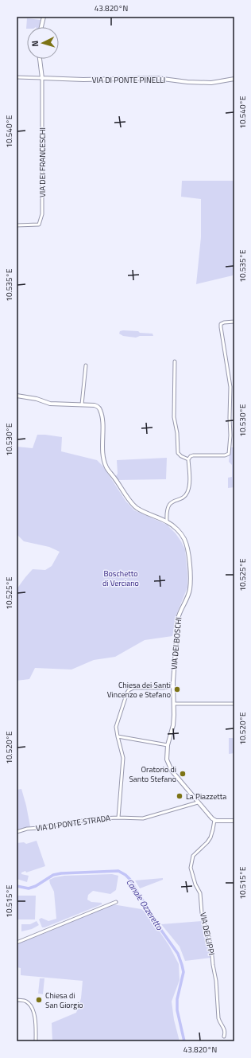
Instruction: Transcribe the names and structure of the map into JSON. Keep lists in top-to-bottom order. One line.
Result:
{"streets":{"street":["VIA DI PONTE PINELLI","VIA DEI FRANCESCHI","VIA DEI BOSCHI","VIA DI PONTE STRADA","VIA DEI LIPPI"]},"crossings":[["VIA DI PONTE PINELLI","VIA DEI FRANCESCHI"],["VIA DEI BOSCHI","VIA DI PONTE STRADA"]],"water":["Canale Ozzeretto"],"parks":["Boschetto di Verciano"],"places":["Chiesa dei Santi Vincenzo e Stefano","Oratorio di Santo Stefano","La Piazzetta","Chiesa di San Giorgio"],"north":"left","coordinates":["43.820°N","10.540°E","10.535°E","10.530°E","10.525°E","10.520°E","10.515°E"]}
